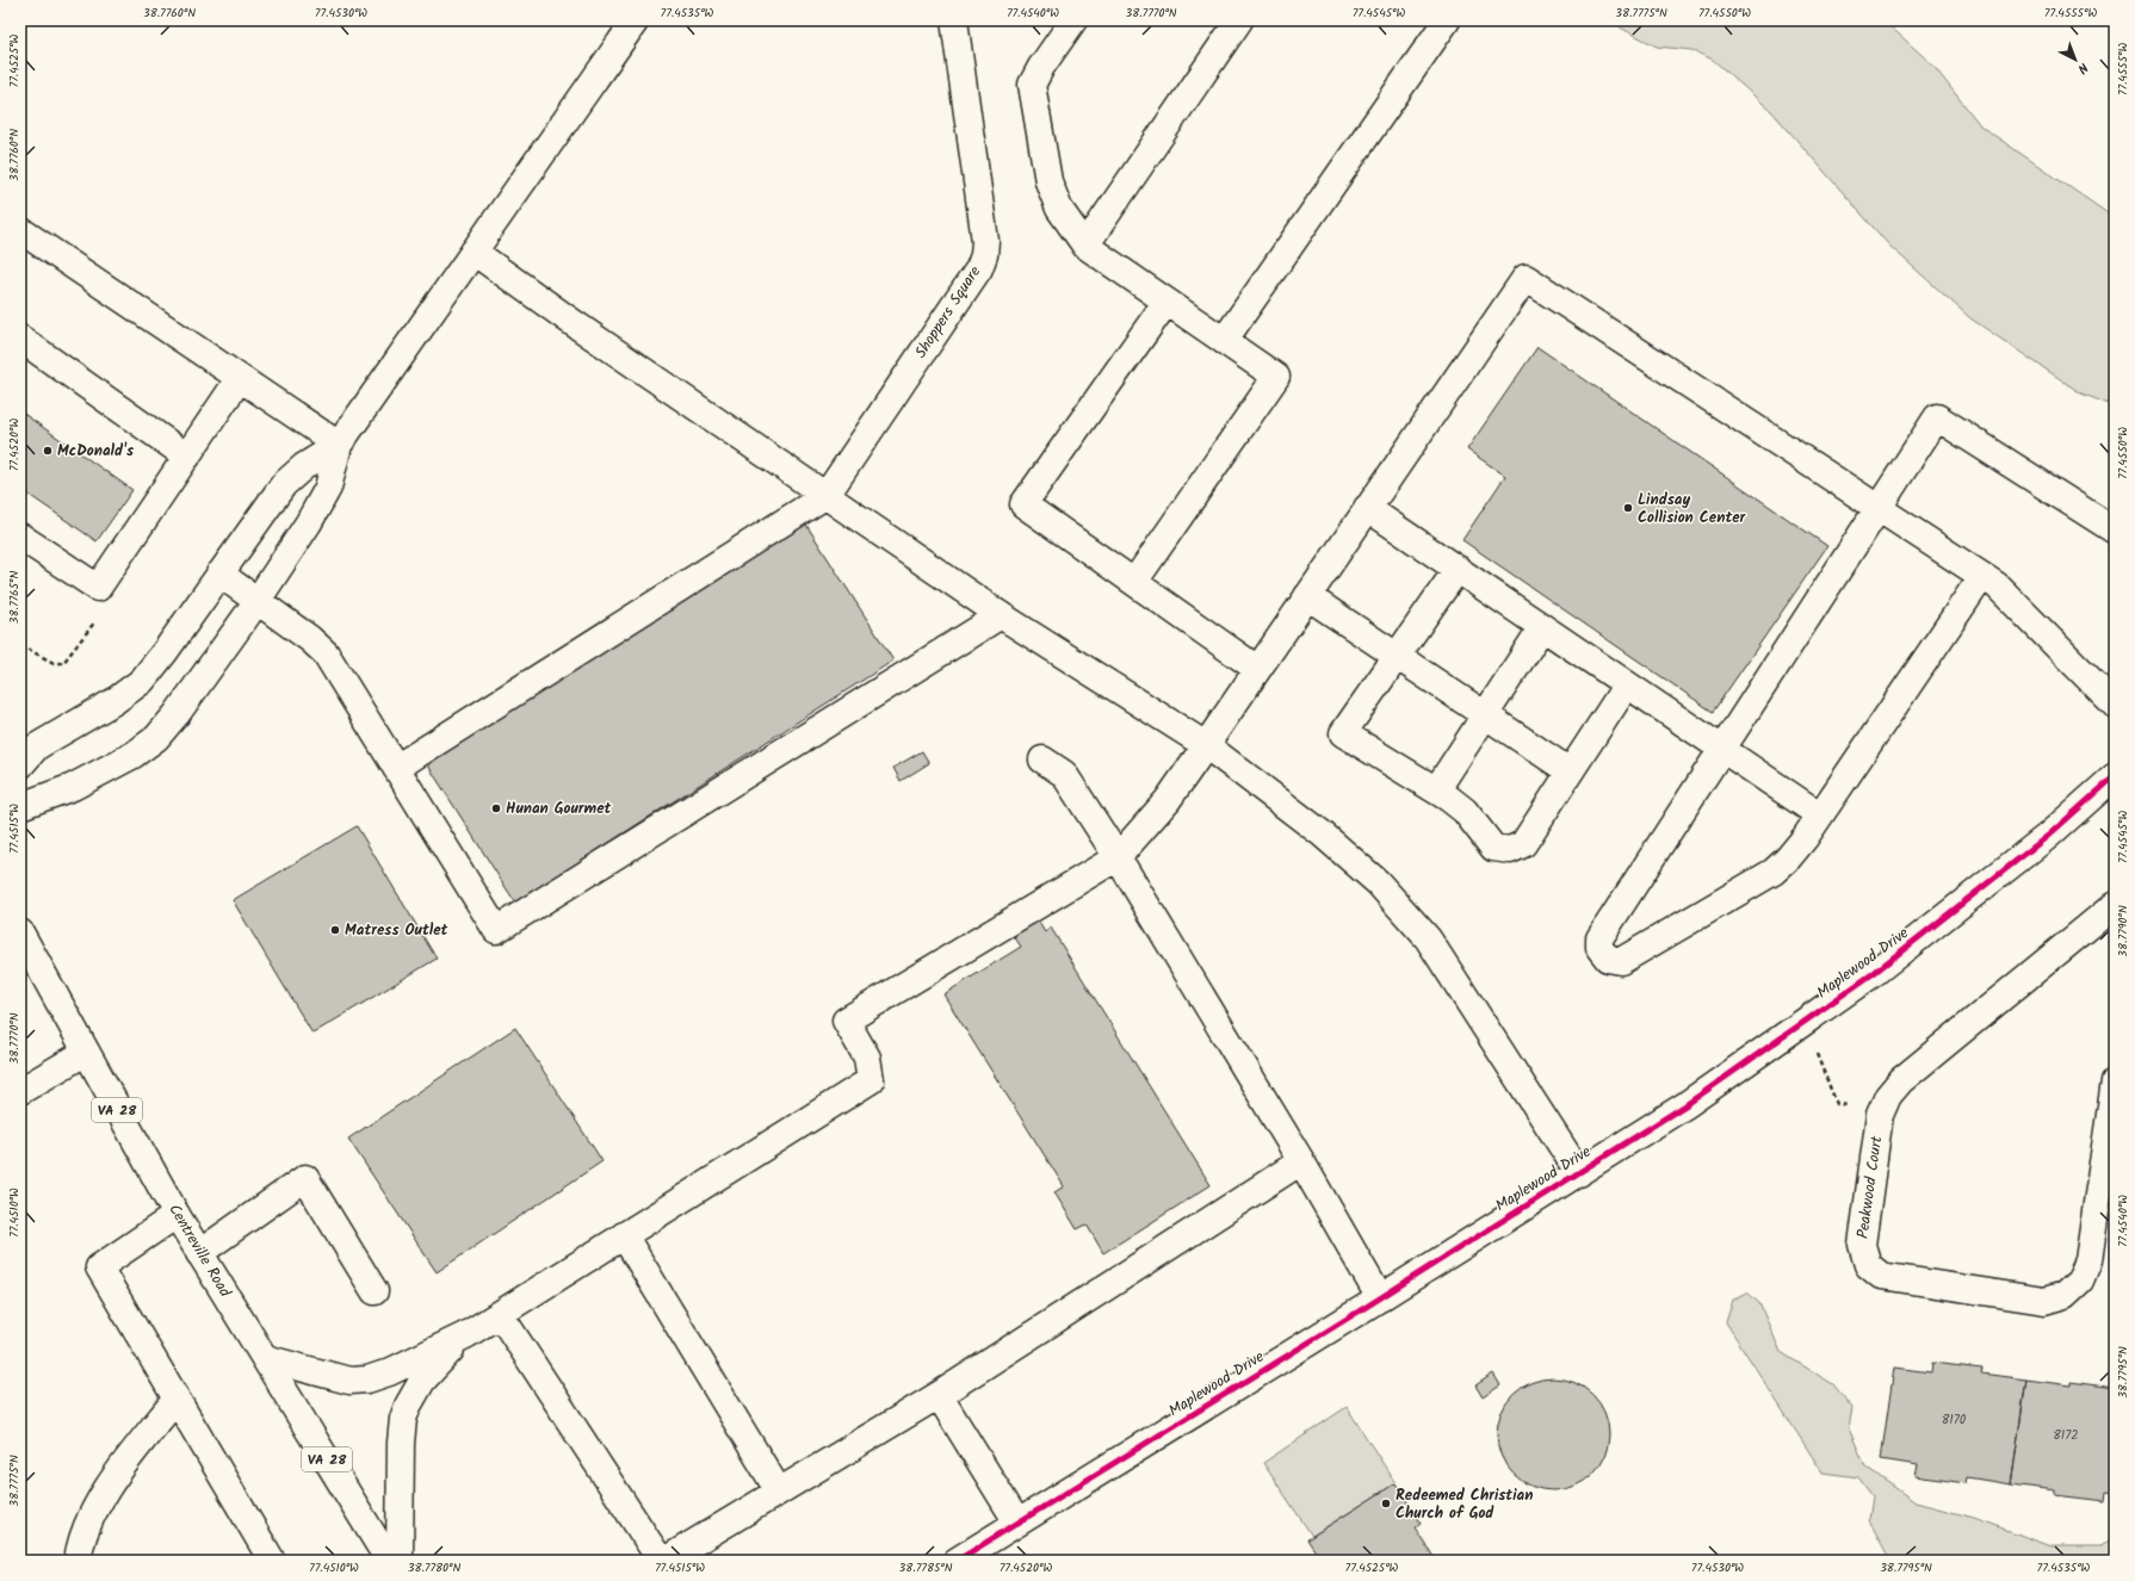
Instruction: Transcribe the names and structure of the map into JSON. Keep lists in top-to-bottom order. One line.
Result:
{"streets":{"main road":["Shoppers Square","Maplewood Drive","VA 28","Peakwood Court","Centreville Road"]},"places":["McDonald's","Lindsay Collision Center","Hunan Gourmet","Matress Outlet","Redeemed Christian Church of God"],"house_numbers":["8170","8172"],"north":"bottom right","coordinates":["38.7760°N","77.4530°W","77.4535°W","77.4540°W","38.7770°N","77.4545°W","38.7775°N","77.4550°W","77.4555°W","77.4525°W","77.4520°W","38.7765°N","77.4515°W","38.7790°N","77.4510°W","38.7795°N","38.7780°N","38.7785°N"]}
